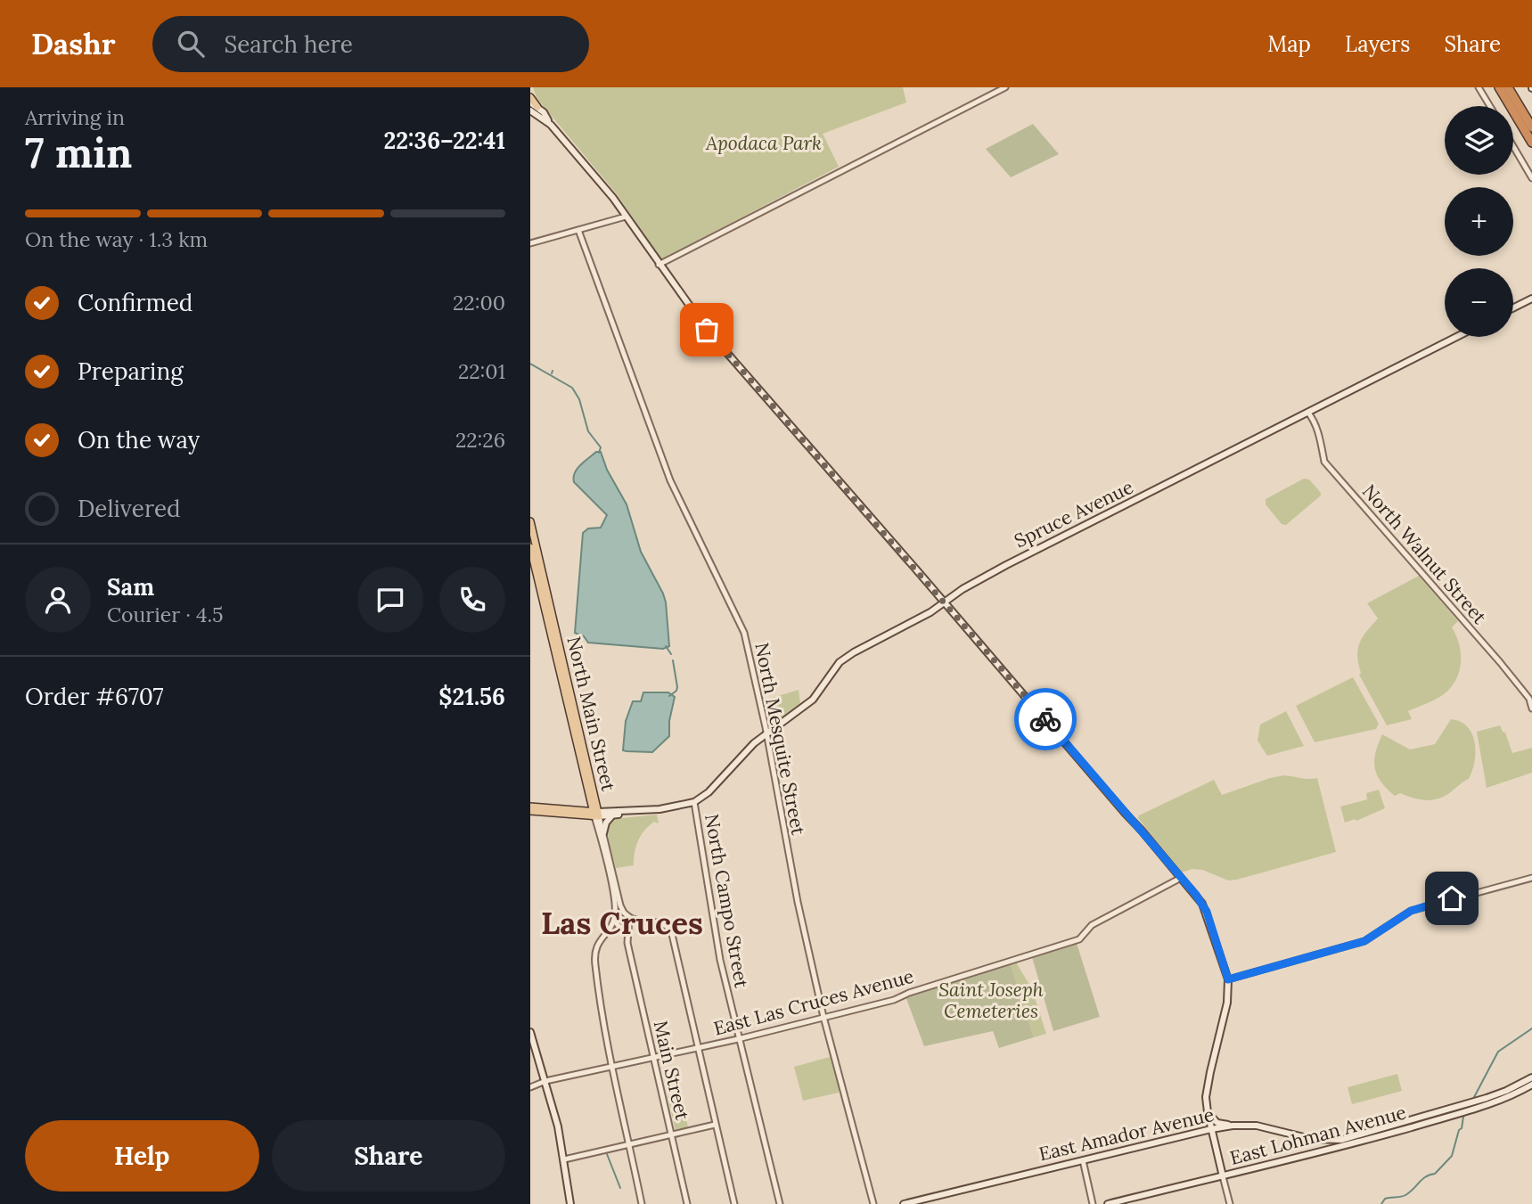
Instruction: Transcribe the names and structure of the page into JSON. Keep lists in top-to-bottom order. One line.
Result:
{"streets":{"main road":["Spruce Avenue","North Main Street","East Amador Avenue","East Lohman Avenue"],"street":["North Walnut Street","North Mesquite Street","North Campo Street","East Las Cruces Avenue","Main Street"]},"crossings":[["Spruce Avenue","North Walnut Street"],["Spruce Avenue","North Mesquite Street"],["Spruce Avenue","North Campo Street"],["North Main Street","Main Street"],["North Mesquite Street","East Las Cruces Avenue"],["North Campo Street","East Las Cruces Avenue"],["East Las Cruces Avenue","Main Street"],["East Amador Avenue","East Lohman Avenue"]],"districts":["Las Cruces"],"parks":["Apodaca Park","Saint Joseph Cemeteries"],"page":{"header":"Dashr","search":"Search here","nav":["Map","Layers","Share"],"heading":["7 min","Arriving in","22:36–22:41"],"panel":["Sam","Courier · 4.5","Order #6707","$21.56"],"map_buttons":["+","−"],"bar":"On the way · 1.3 km","list":[["Confirmed","22:00"],["Preparing","22:01"],["On the way","22:26"],"Delivered"],"buttons":["Help","Share"]}}
